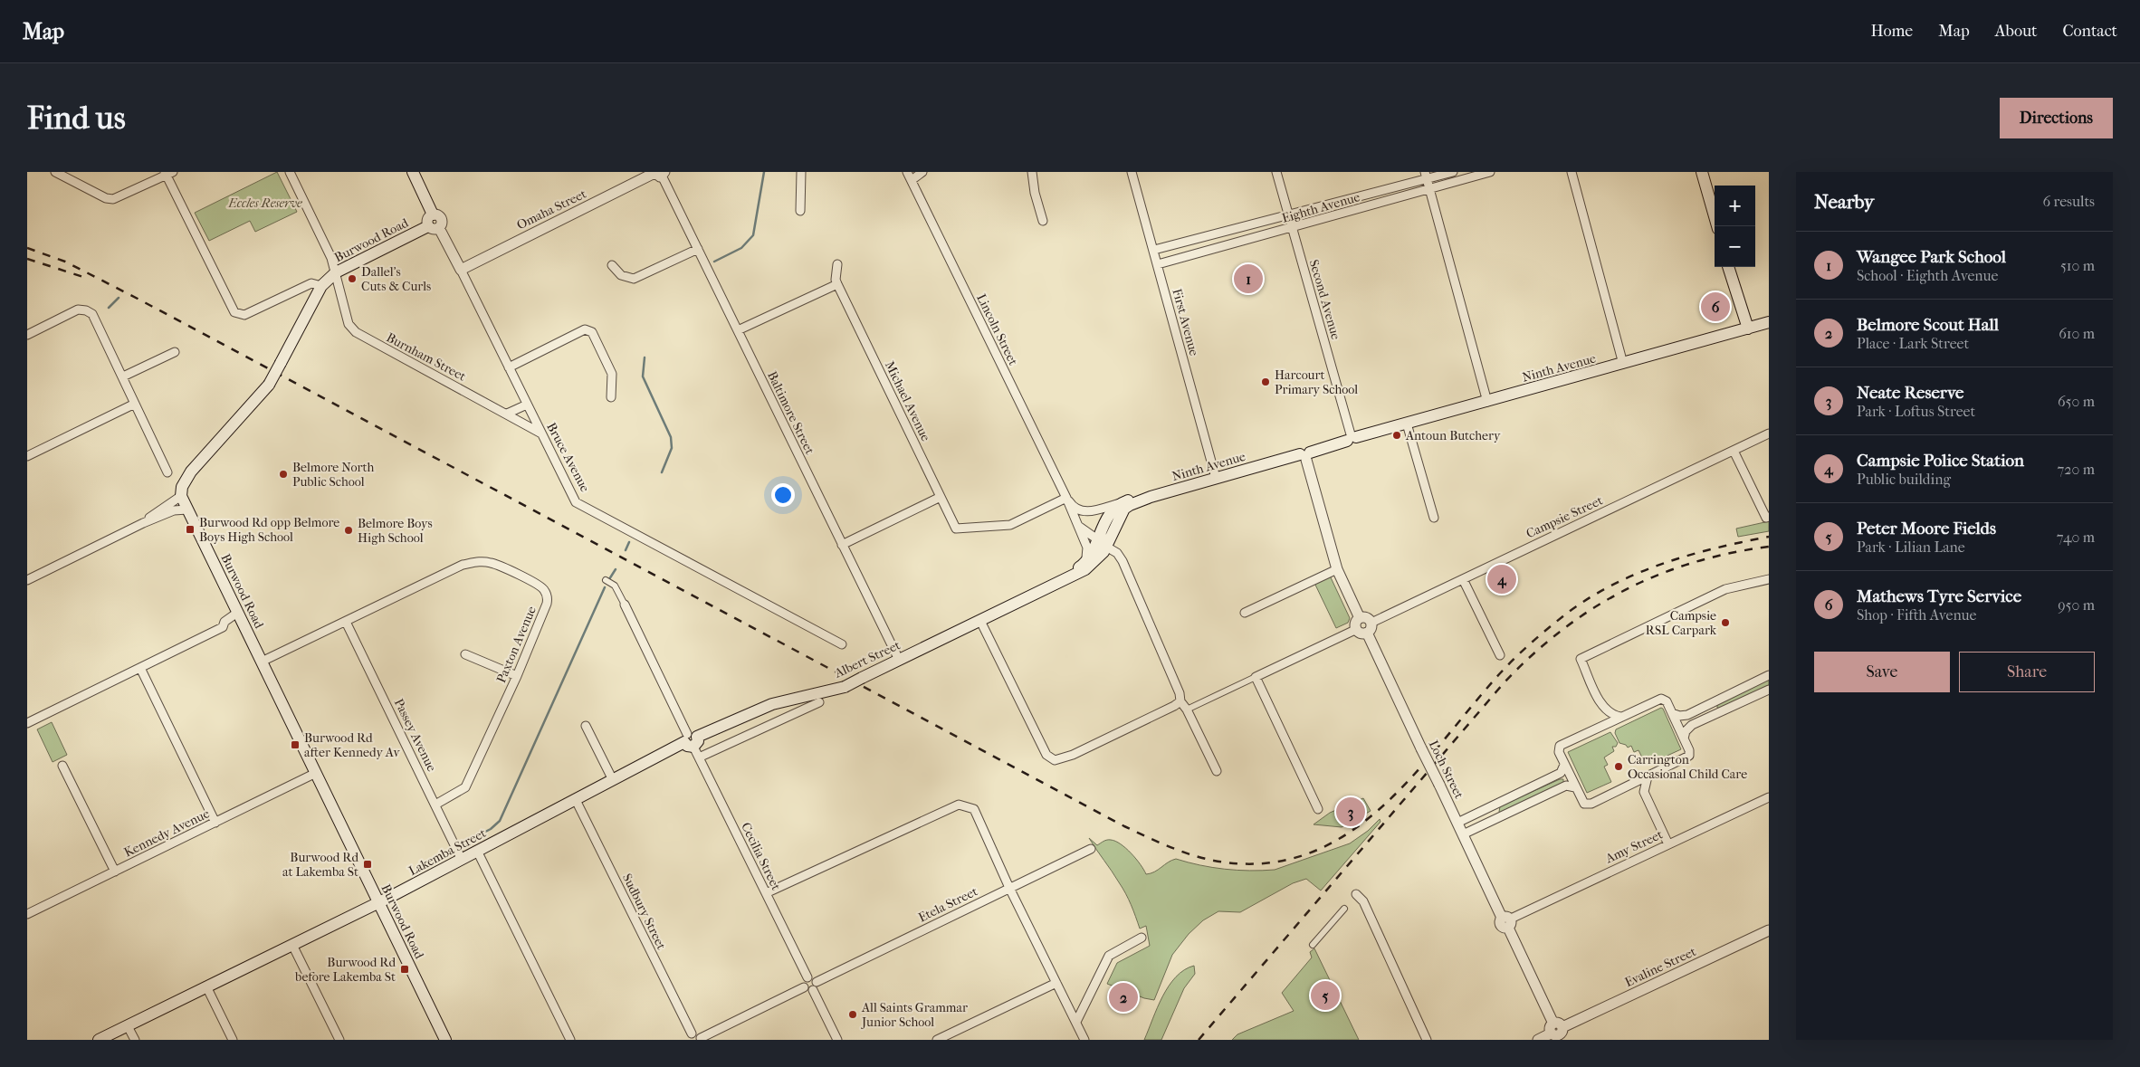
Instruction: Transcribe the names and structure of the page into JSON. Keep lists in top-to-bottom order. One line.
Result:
{"streets":{"main road":["Burwood Road","Ninth Avenue","Albert Street","Lakemba Street"],"street":["Eighth Avenue","Omaha Street","Second Avenue","First Avenue","Lincoln Street","Burnham Street","Michael Avenue","Baltimore Street","Bruce Avenue","Campsie Street","Paxton Avenue","Passey Avenue","Loch Street","Kennedy Avenue","Amy Street","Cecilia Street","Etela Street","Sudbury Street","Evaline Street"]},"crossings":[["Eighth Avenue","Second Avenue"],["Eighth Avenue","First Avenue"],["Omaha Street","Baltimore Street"],["Omaha Street","Bruce Avenue"],["Burwood Road","Burnham Street"],["Burwood Road","Bruce Avenue"],["Burwood Road","Paxton Avenue"],["Burwood Road","Kennedy Avenue"],["Burwood Road","Lakemba Street"],["Second Avenue","Ninth Avenue"],["First Avenue","Ninth Avenue"],["Lincoln Street","Michael Avenue"],["Lincoln Street","Albert Street"],["Burnham Street","Bruce Avenue"],["Ninth Avenue","Albert Street"],["Baltimore Street","Albert Street"],["Campsie Street","Loch Street"],["Paxton Avenue","Passey Avenue"],["Albert Street","Lakemba Street"],["Albert Street","Cecilia Street"],["Passey Avenue","Lakemba Street"],["Loch Street","Amy Street"],["Loch Street","Evaline Street"],["Lakemba Street","Cecilia Street"],["Lakemba Street","Sudbury Street"],["Cecilia Street","Etela Street"]],"parks":["Eccles Reserve"],"places":{"other":["Dallel's Cuts & Curls","Harcourt Primary School","Antoun Butchery","Belmore North Public School","Belmore Boys High School","Campsie RSL Carpark","Carrington Occasional Child Care","All Saints Grammar Junior School"],"transit":["Burwood Rd opp Belmore Boys High School","Burwood Rd after Kennedy Av","Burwood Rd at Lakemba St","Burwood Rd before Lakemba St"]},"page":{"header":"Map","nav":["Home","Map","About","Contact"],"buttons":["Directions",["Save","Share"]],"title":"Find us","heading":["Nearby","6 results"],"map_buttons":["+","−"],"list":[{"mark":"1","name":"Wangee Park School","note":"School · Eighth Avenue","value":"510 m"},{"mark":"2","name":"Belmore Scout Hall","note":"Place · Lark Street","value":"610 m"},{"mark":"3","name":"Neate Reserve","note":"Park · Loftus Street","value":"650 m"},{"mark":"4","name":"Campsie Police Station","note":"Public building","value":"720 m"},{"mark":"5","name":"Peter Moore Fields","note":"Park · Lilian Lane","value":"740 m"},{"mark":"6","name":"Mathews Tyre Service","note":"Shop · Fifth Avenue","value":"950 m"}],"pins":["1","6","4","3","5","2"]}}
